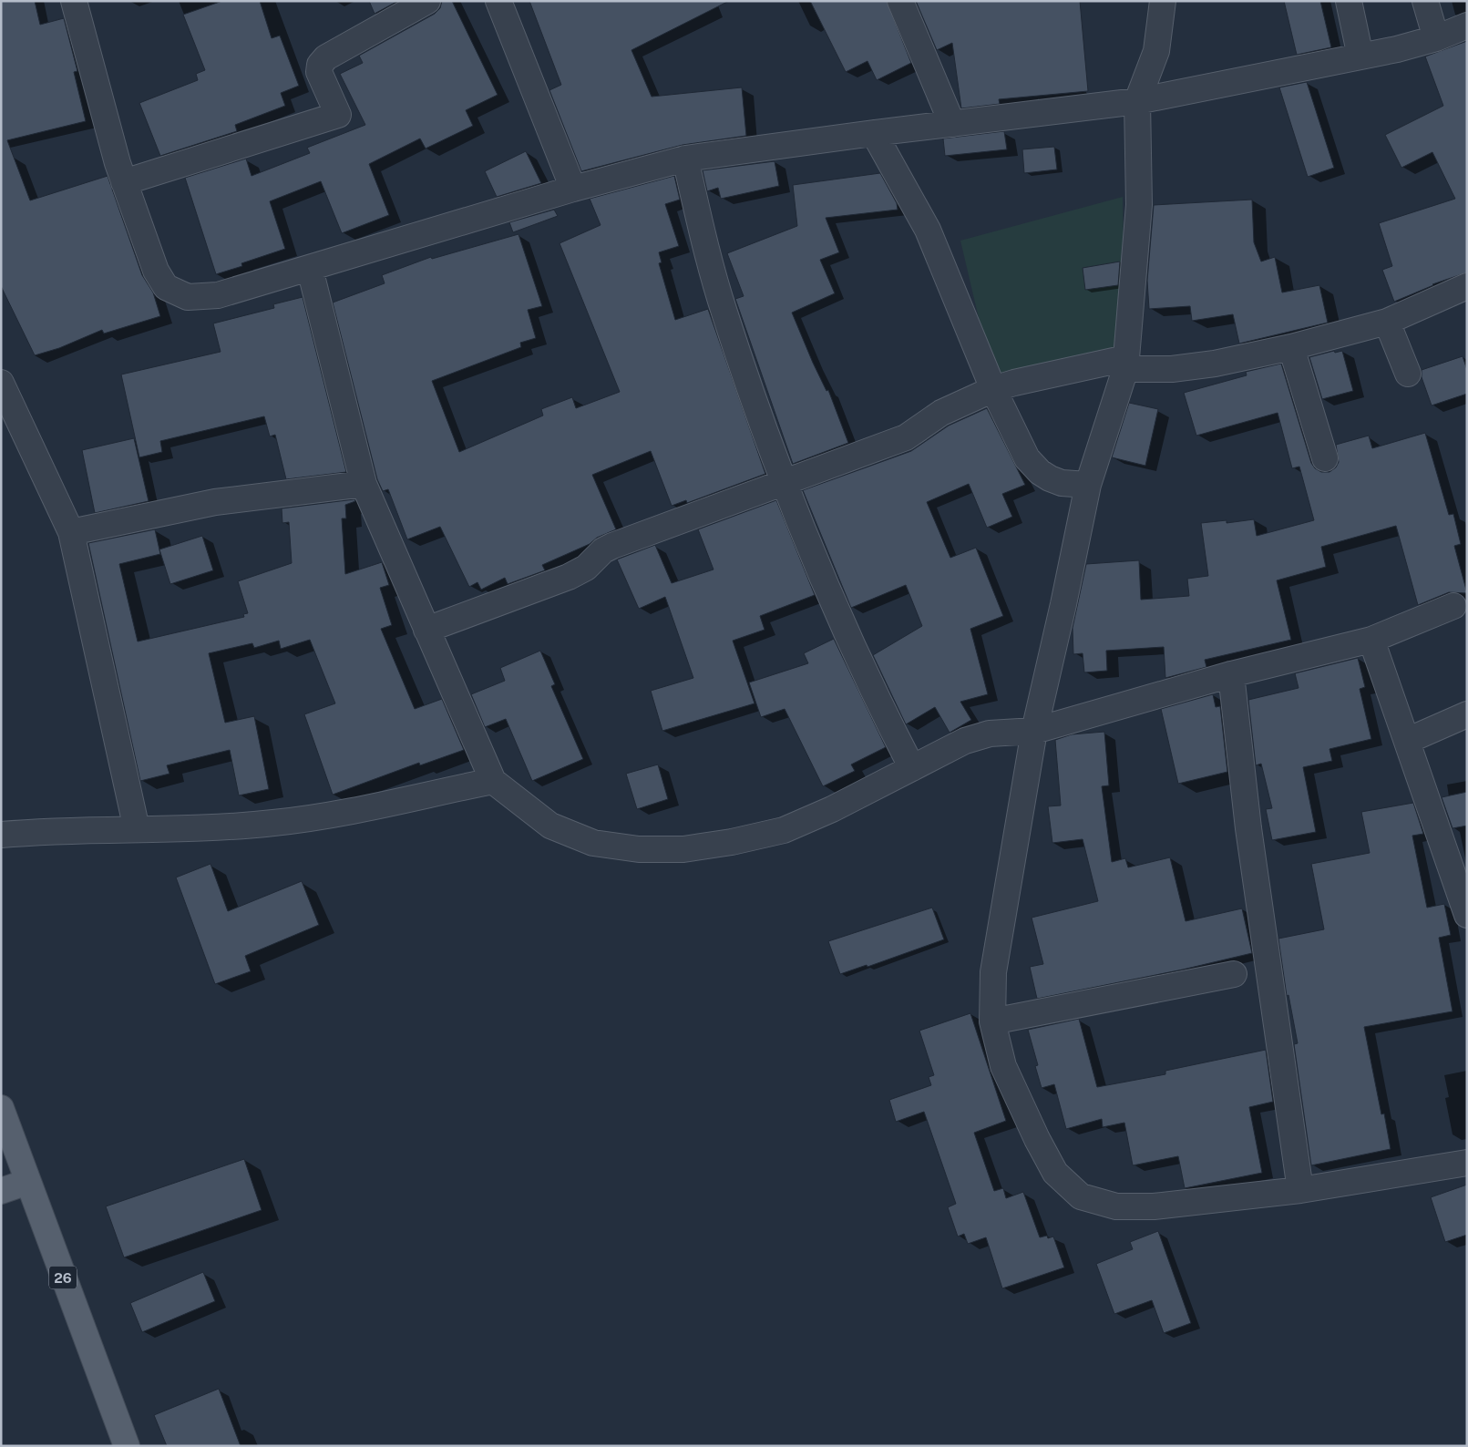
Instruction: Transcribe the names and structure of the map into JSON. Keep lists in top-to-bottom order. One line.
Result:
{"streets":{"main road":["26"]}}
